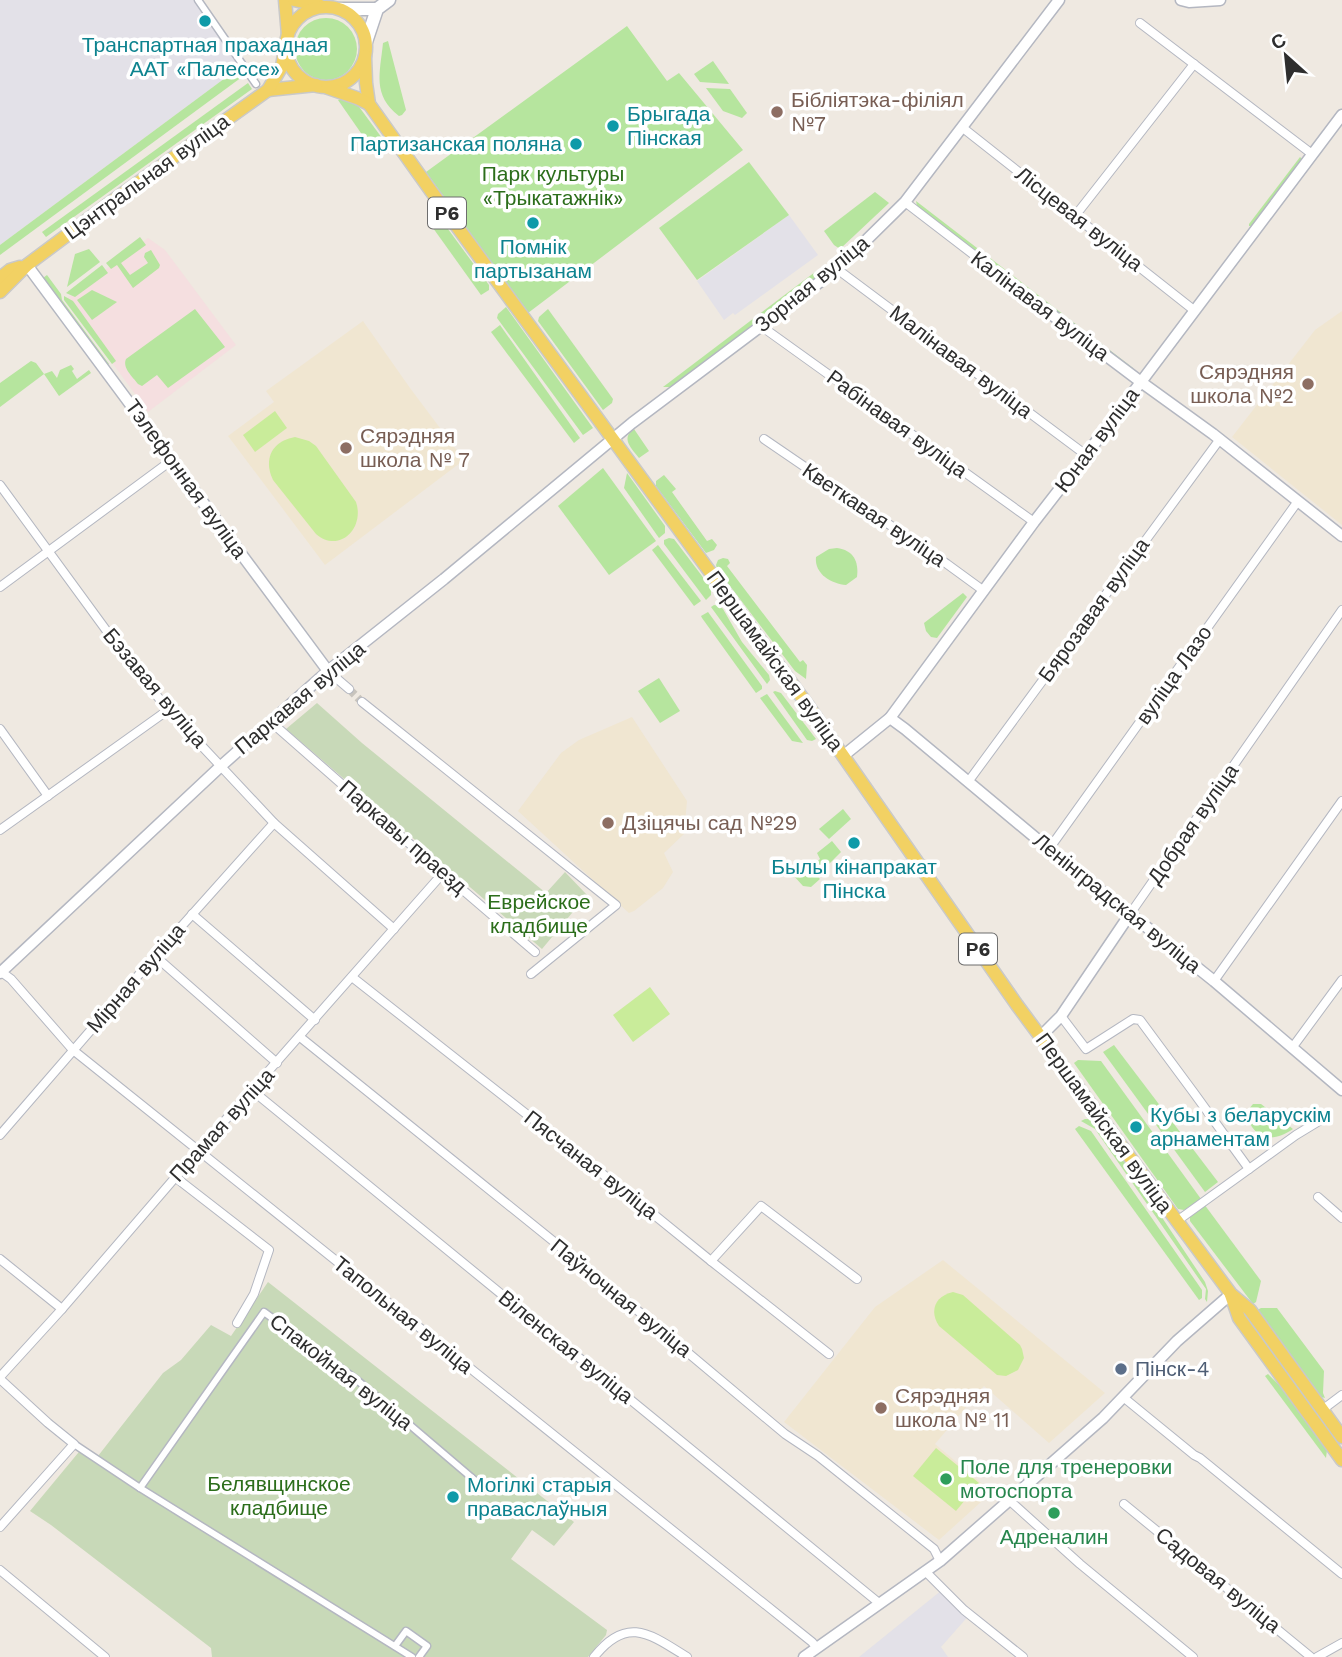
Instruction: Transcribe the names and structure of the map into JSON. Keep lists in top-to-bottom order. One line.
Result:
{"streets":{"main road":["Цэнтральная вуліца","Р6","Першамайская вуліца"],"street":["Лісцевая вуліца","Зорная вуліца","Калінавая вуліца","Малінавая вуліца","Рабінавая вуліца","Юная вуліца","Тэлефонная вуліца","Кветкавая вуліца","Бярозавая вуліца","вуліца Лазо","Бэзавая вуліца","Паркавая вуліца","Добрая вуліца","Паркавы праезд","Ленінградская вуліца","Мірная вуліца","Прамая вуліца","Пясчаная вуліца","Паўночная вуліца","Тапольная вуліца","Віленская вуліца","Спакойная вуліца","Садовая вуліца"]},"crossings":[["Цэнтральная вуліца","Тэлефонная вуліца"],["Лісцевая вуліца","Зорная вуліца"],["Лісцевая вуліца","Юная вуліца"],["Зорная вуліца","Калінавая вуліца"],["Зорная вуліца","Малінавая вуліца"],["Зорная вуліца","Рабінавая вуліца"],["Зорная вуліца","Першамайская вуліца"],["Зорная вуліца","Паркавая вуліца"],["Калінавая вуліца","Юная вуліца"],["Калінавая вуліца","Бярозавая вуліца"],["Калінавая вуліца","вуліца Лазо"],["Малінавая вуліца","Юная вуліца"],["Рабінавая вуліца","Юная вуліца"],["Юная вуліца","Кветкавая вуліца"],["Юная вуліца","Першамайская вуліца"],["Юная вуліца","Ленінградская вуліца"],["Тэлефонная вуліца","Паркавая вуліца"],["Бярозавая вуліца","Ленінградская вуліца"],["Першамайская вуліца","Паркавая вуліца"],["Першамайская вуліца","Добрая вуліца"],["вуліца Лазо","Ленінградская вуліца"],["Бэзавая вуліца","Паркавая вуліца"],["Бэзавая вуліца","Мірная вуліца"],["Бэзавая вуліца","Прамая вуліца"],["Паркавая вуліца","Паркавы праезд"],["Паркавая вуліца","Тапольная вуліца"],["Добрая вуліца","Ленінградская вуліца"],["Паркавы праезд","Прамая вуліца"],["Мірная вуліца","Тапольная вуліца"],["Прамая вуліца","Пясчаная вуліца"],["Прамая вуліца","Паўночная вуліца"],["Прамая вуліца","Тапольная вуліца"],["Прамая вуліца","Віленская вуліца"]],"parks":["Парк культуры «Трыкатажнік»","Еврейское кладбище","Белявщинское кладбище"],"places":["Транспартная прахадная ААТ «Палессе»","Бібліятэка-філіял №7","Брыгада Пінская","Партизанская поляна","Помнік партызанам","Сярэдняя школа №2","Сярэдняя школа № 7","Дзіцячы сад №29","Былы кінапракат Пінска","Кубы з беларускім арнаментам","Пінск-4","Сярэдняя школа № 11","Поле для тренеровки мотоспорта","Могілкі старыя праваслаўныя","Адреналин"],"north":"top left"}
